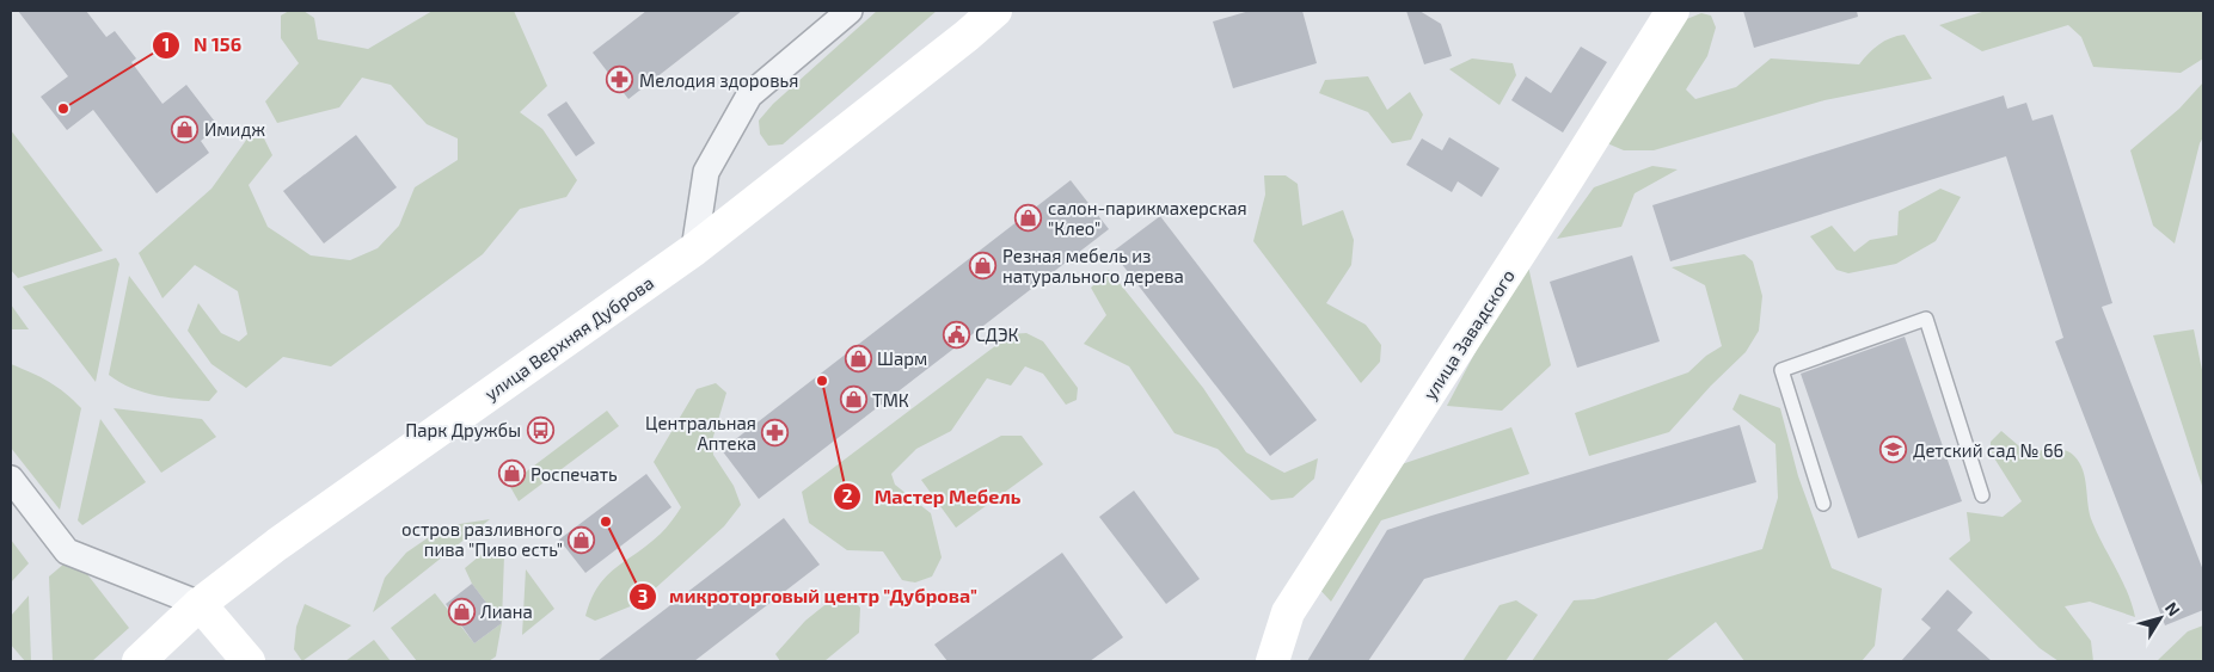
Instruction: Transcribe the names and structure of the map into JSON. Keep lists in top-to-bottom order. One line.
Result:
{"streets":{"main road":["улица Завадского","улица Верхняя Дуброва"]},"places":{"pharmacy":["Мелодия здоровья","Центральная Аптека"],"other":["N 156","Мастер Мебель","микроторговый центр \"Дуброва\""],"shop":["Имидж","салон-парикмахерская \"Клео\"","Резная мебель из натурального дерева","Шарм","ТМК","Роспечать","остров разливного пива \"Пиво есть\"","Лиана"],"public building":["СДЭК"],"bus stop":["Парк Дружбы"],"school or university":["Детский сад № 66"]},"north":"top right"}
